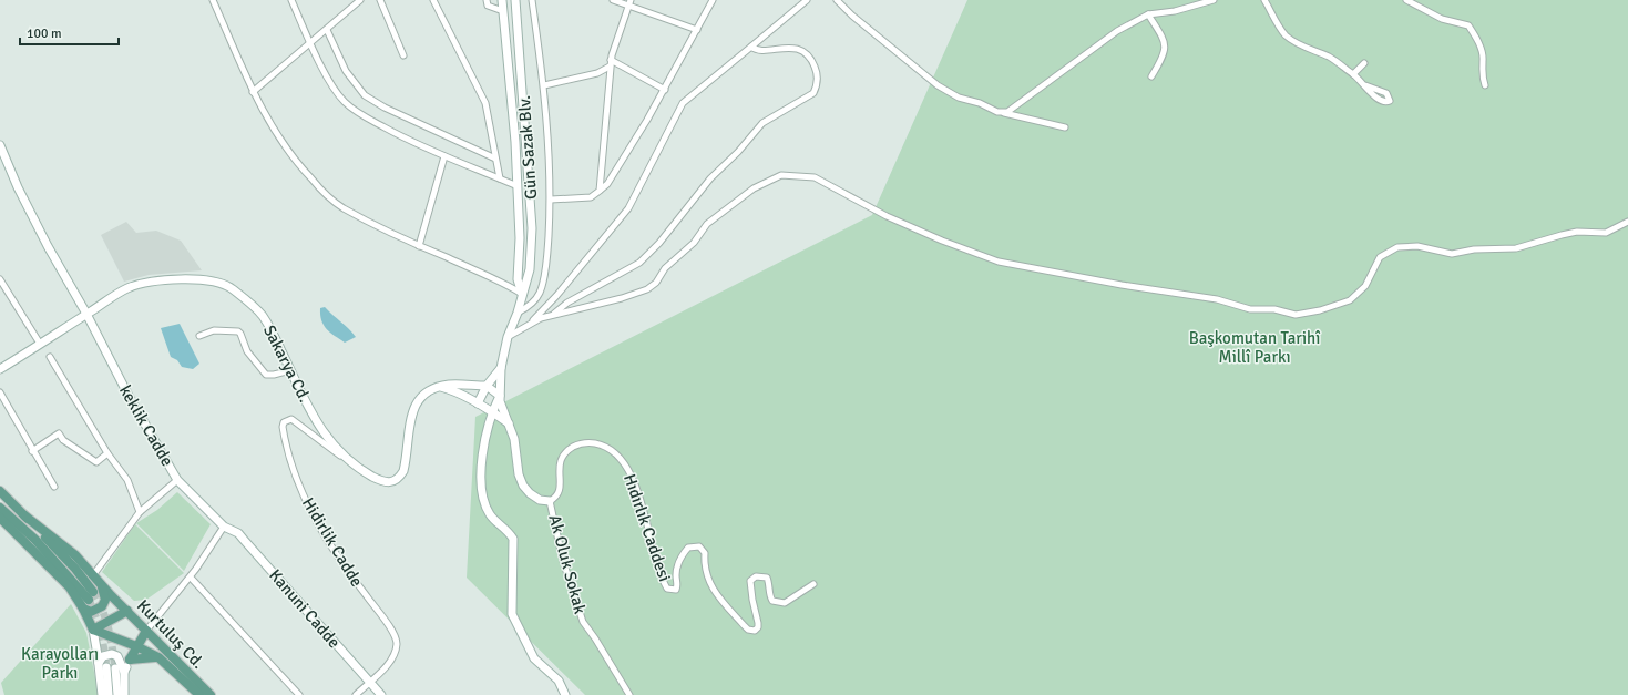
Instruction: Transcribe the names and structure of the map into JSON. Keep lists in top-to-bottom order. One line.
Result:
{"streets":{"main road":["Gün Sazak Blv.","Sakarya Cd.","keklik Cadde","Kanuni Cadde","Kurtuluş Cd."],"street":["Hıdırlık Caddesi","Hidirlik Cadde","Ak Oluk Sokak"]},"crossings":[["Sakarya Cd.","keklik Cadde"],["Sakarya Cd.","Hidirlik Cadde"],["keklik Cadde","Kanuni Cadde"],["Hıdırlık Caddesi","Ak Oluk Sokak"],["Hidirlik Cadde","Kanuni Cadde"]],"parks":["Başkomutan Tarihî Millî Parkı","Karayolları Parkı"],"scale_bar":"100 m"}
